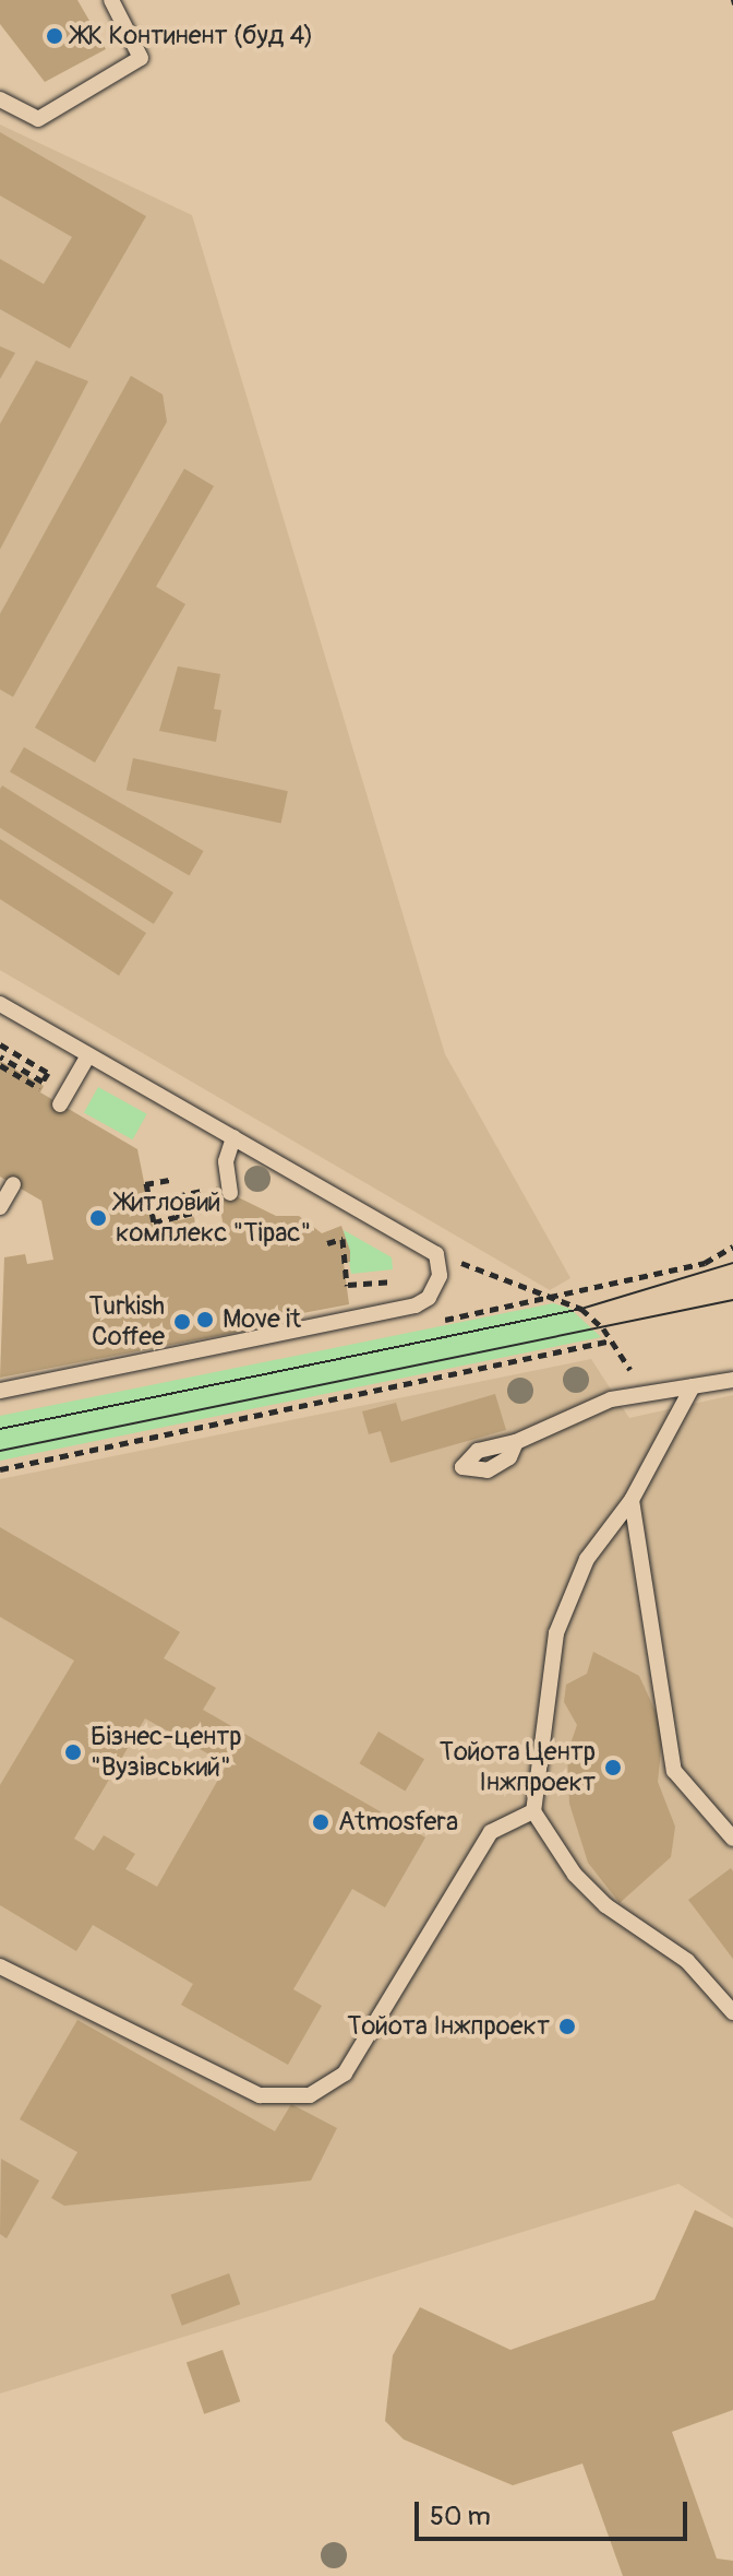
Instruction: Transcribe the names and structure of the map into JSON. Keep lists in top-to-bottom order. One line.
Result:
{"places":["ЖК Континент (буд 4)","Житловий комплекс \"Тірас\"","Move it","Turkish Coffee","Бізнес-центр \"Вузівський\"","Тойота Центр Інжпроект","Atmosfera","Тойота Інжпроект"],"scale_bar":"50 m"}
